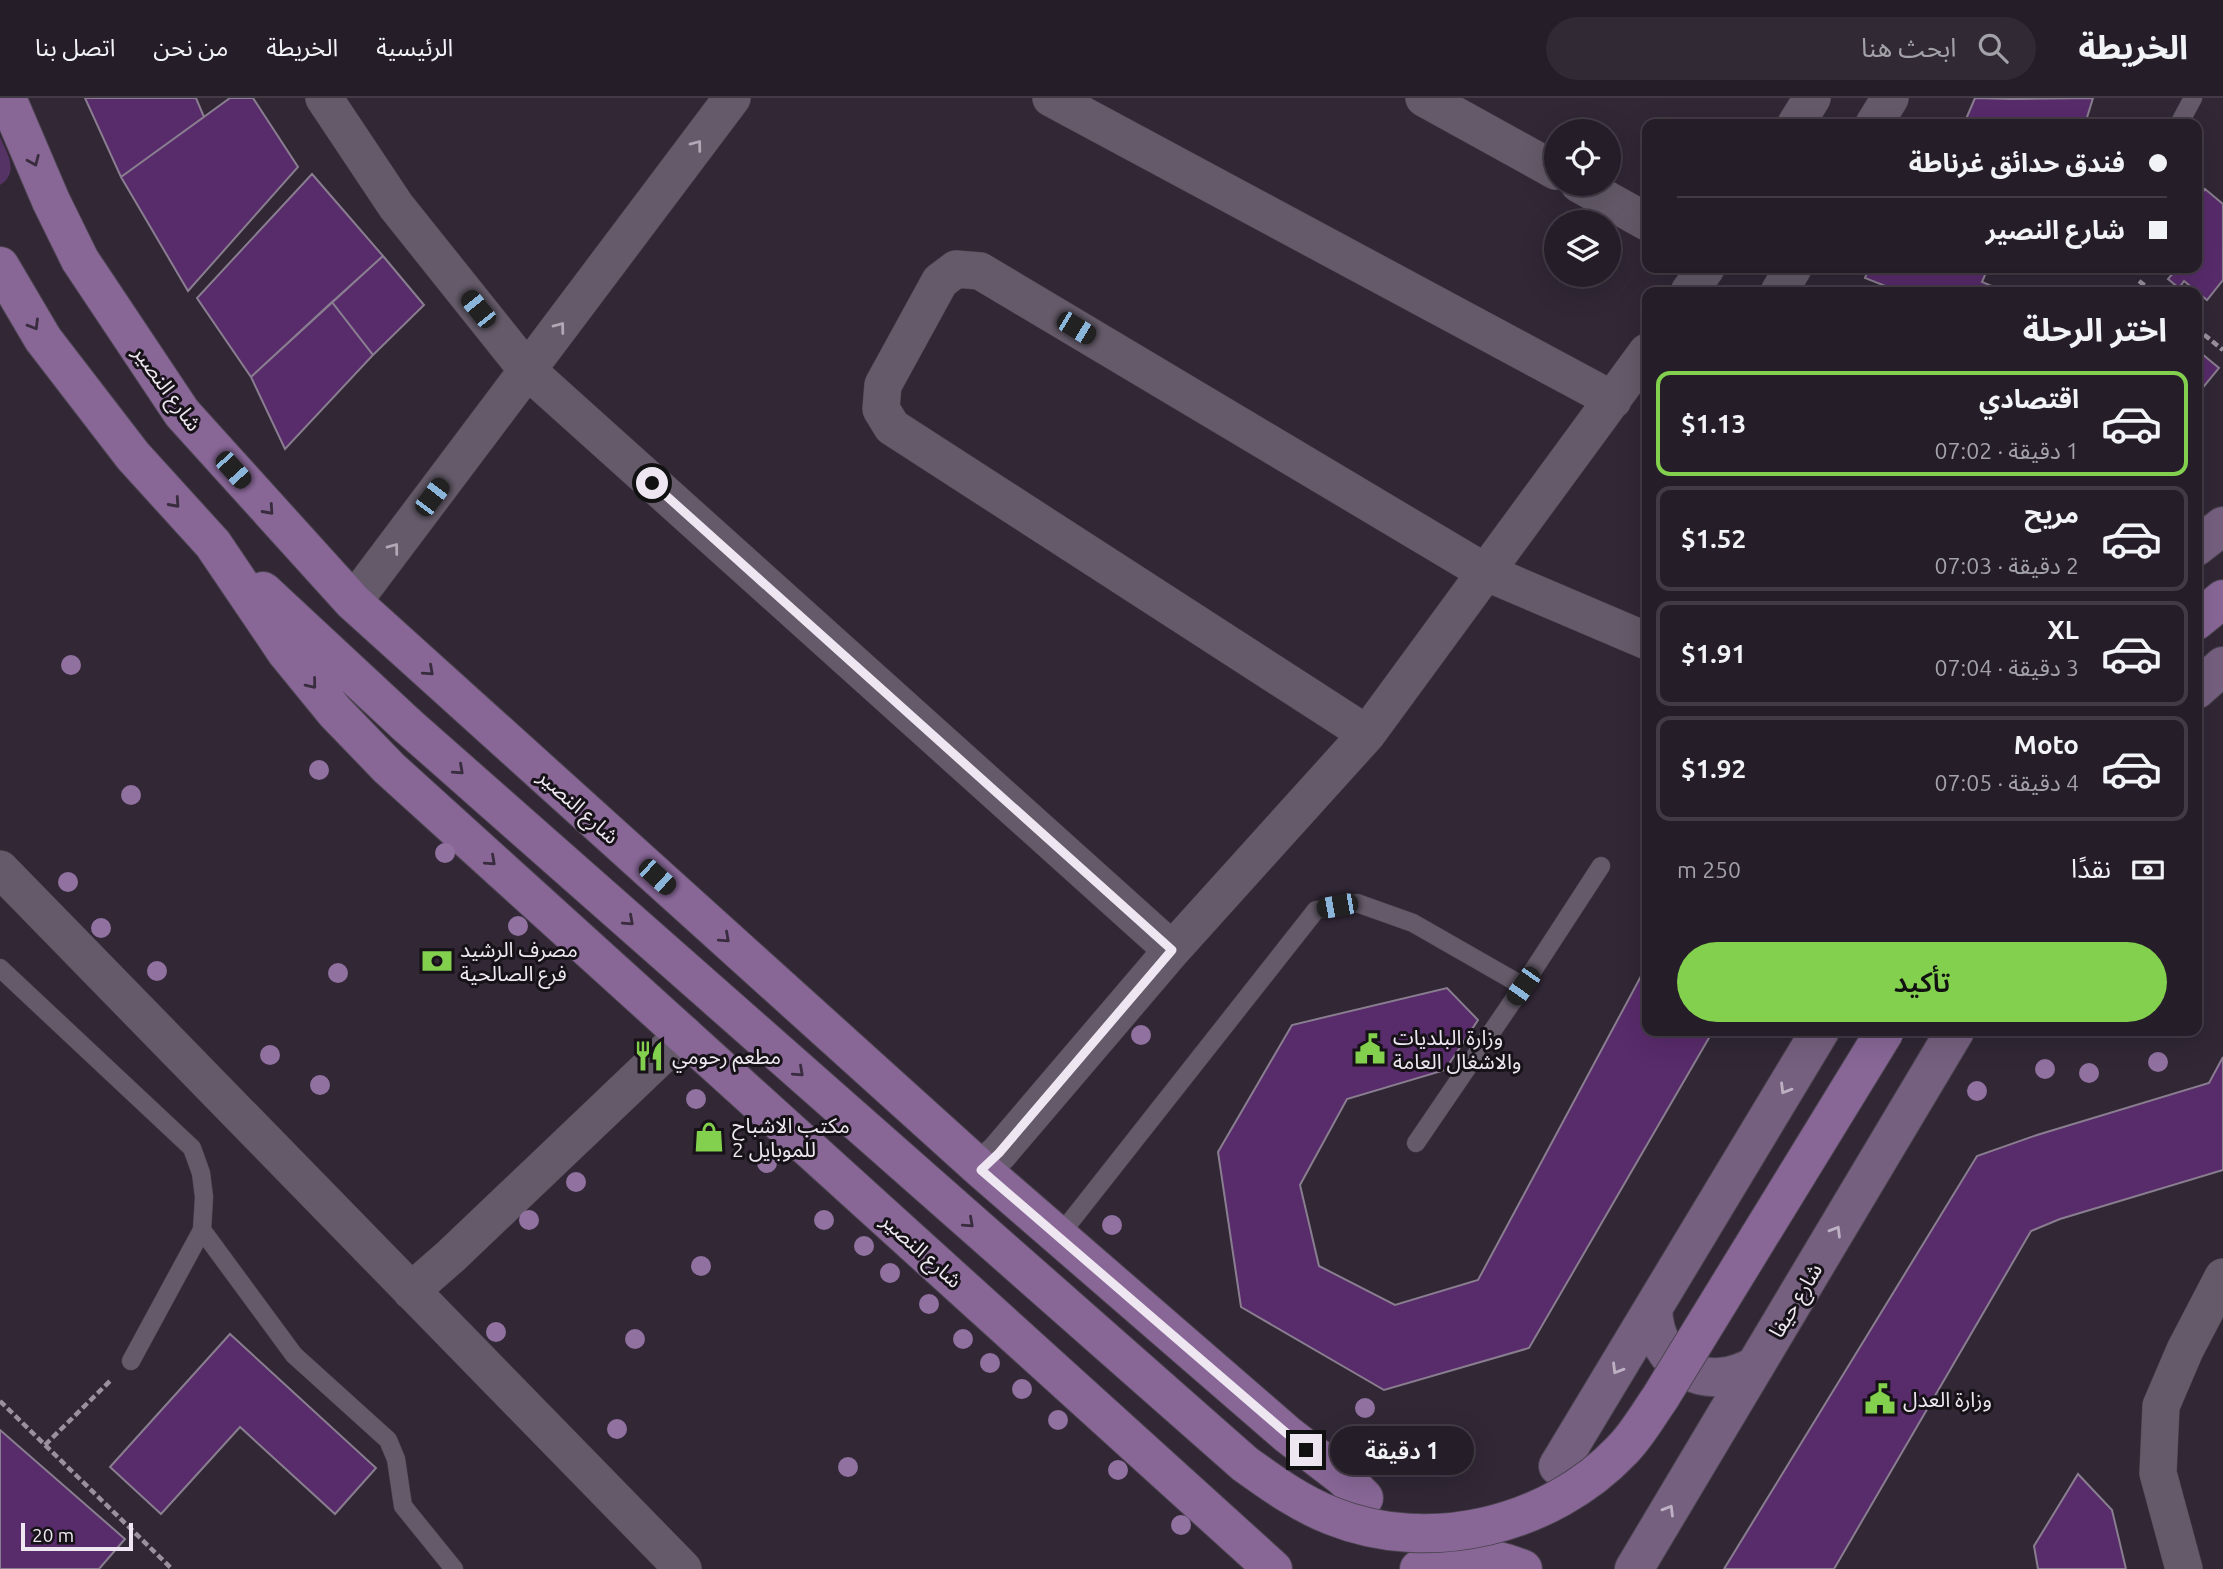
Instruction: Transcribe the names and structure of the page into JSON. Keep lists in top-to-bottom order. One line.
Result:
{"streets":{"main road":["شارع النصیر","شارع حيفا"]},"one_way":["شارع النصیر"],"places":{"bank":["مصرف الرشيد فرع الصالحية"],"public building":["وزارة البلديات والاشغال العامة","وزارة العدل"],"restaurant":["مطعم رحومي"],"shop":["مكتب الاشباح 2 للموبايل"]},"scale_bar":"20 m","page":{"header":"الخريطة","search":"ابحث هنا","nav":["الرئيسية","الخريطة","من نحن","اتصل بنا"],"banner":["فندق حدائق غرناطة","شارع النصیر"],"heading":"اختر الرحلة","list":[{"name":"اقتصادي","note":"1 دقيقة · 07:02","value":"$1.13"},{"name":"مريح","note":"2 دقيقة · 07:03","value":"$1.52"},{"name":"XL","note":"3 دقيقة · 07:04","value":"$1.91"},{"name":"Moto","note":"4 دقيقة · 07:05","value":"$1.92"}],"pay":["نقدًا","250 m"],"buttons":"تأكيد","bubble":"1 دقيقة","scale":"20 m"}}
